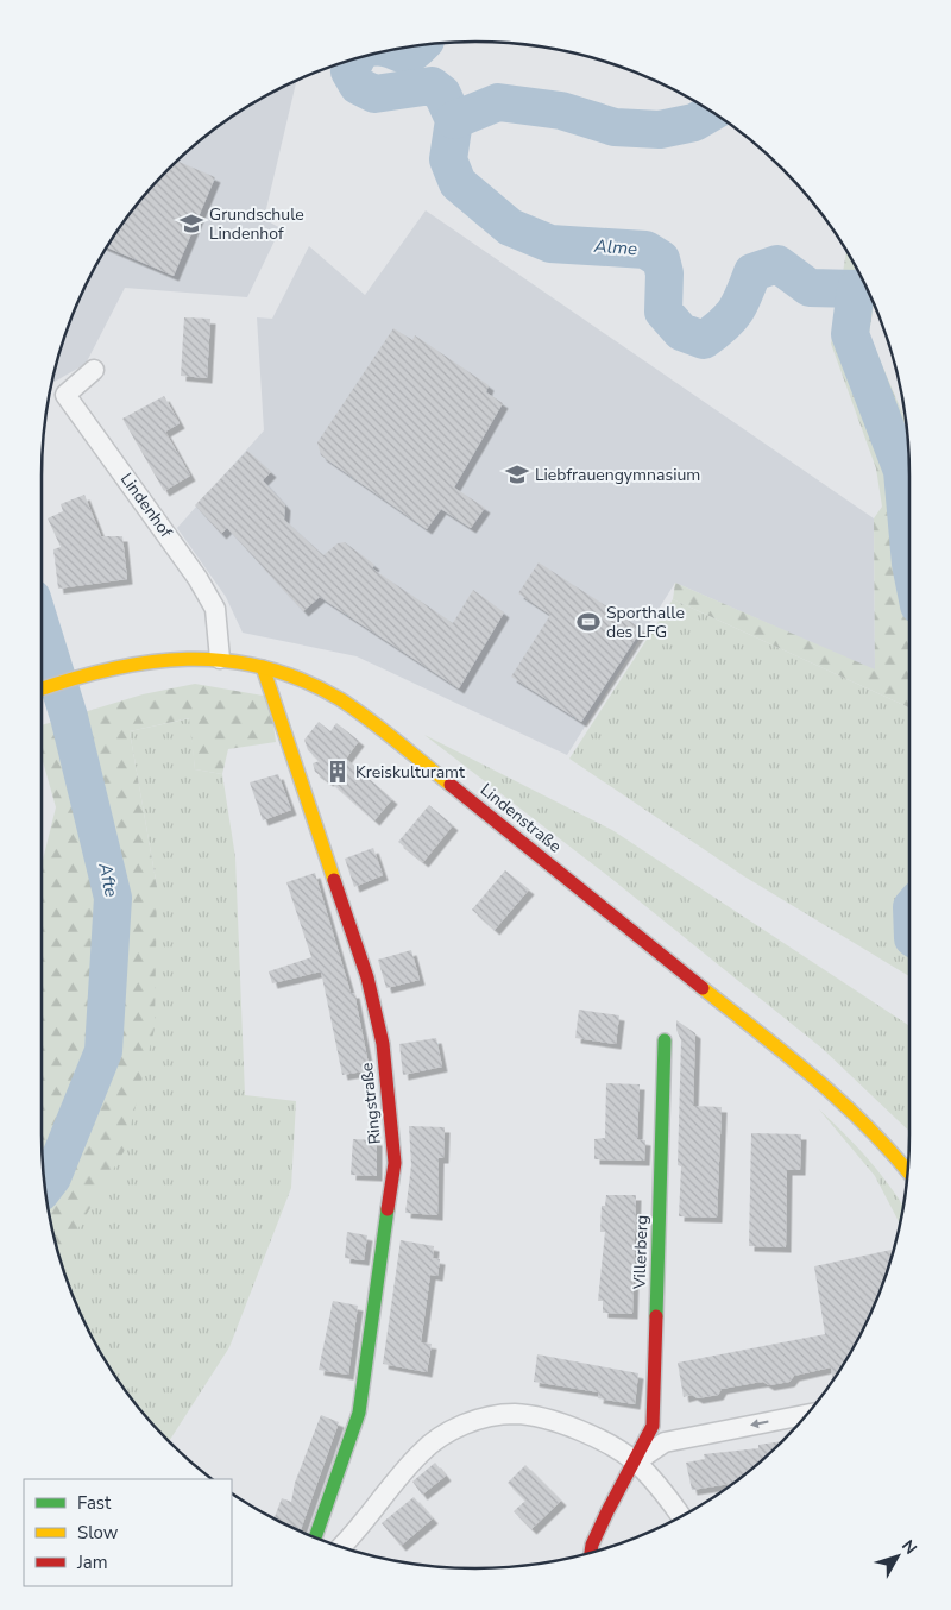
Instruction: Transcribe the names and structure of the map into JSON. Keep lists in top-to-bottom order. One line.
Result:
{"streets":{"street":["Lindenhof","Lindenstraße","Ringstraße","Villerberg"]},"crossings":[["Lindenhof","Lindenstraße"],["Lindenstraße","Ringstraße"]],"water":["Alme","Afte"],"places":{"school or university":["Grundschule Lindenhof","Liebfrauengymnasium"],"sports":["Sporthalle des LFG"],"building":["Kreiskulturamt"]},"legend":["Fast","Slow","Jam"],"north":"top right"}
